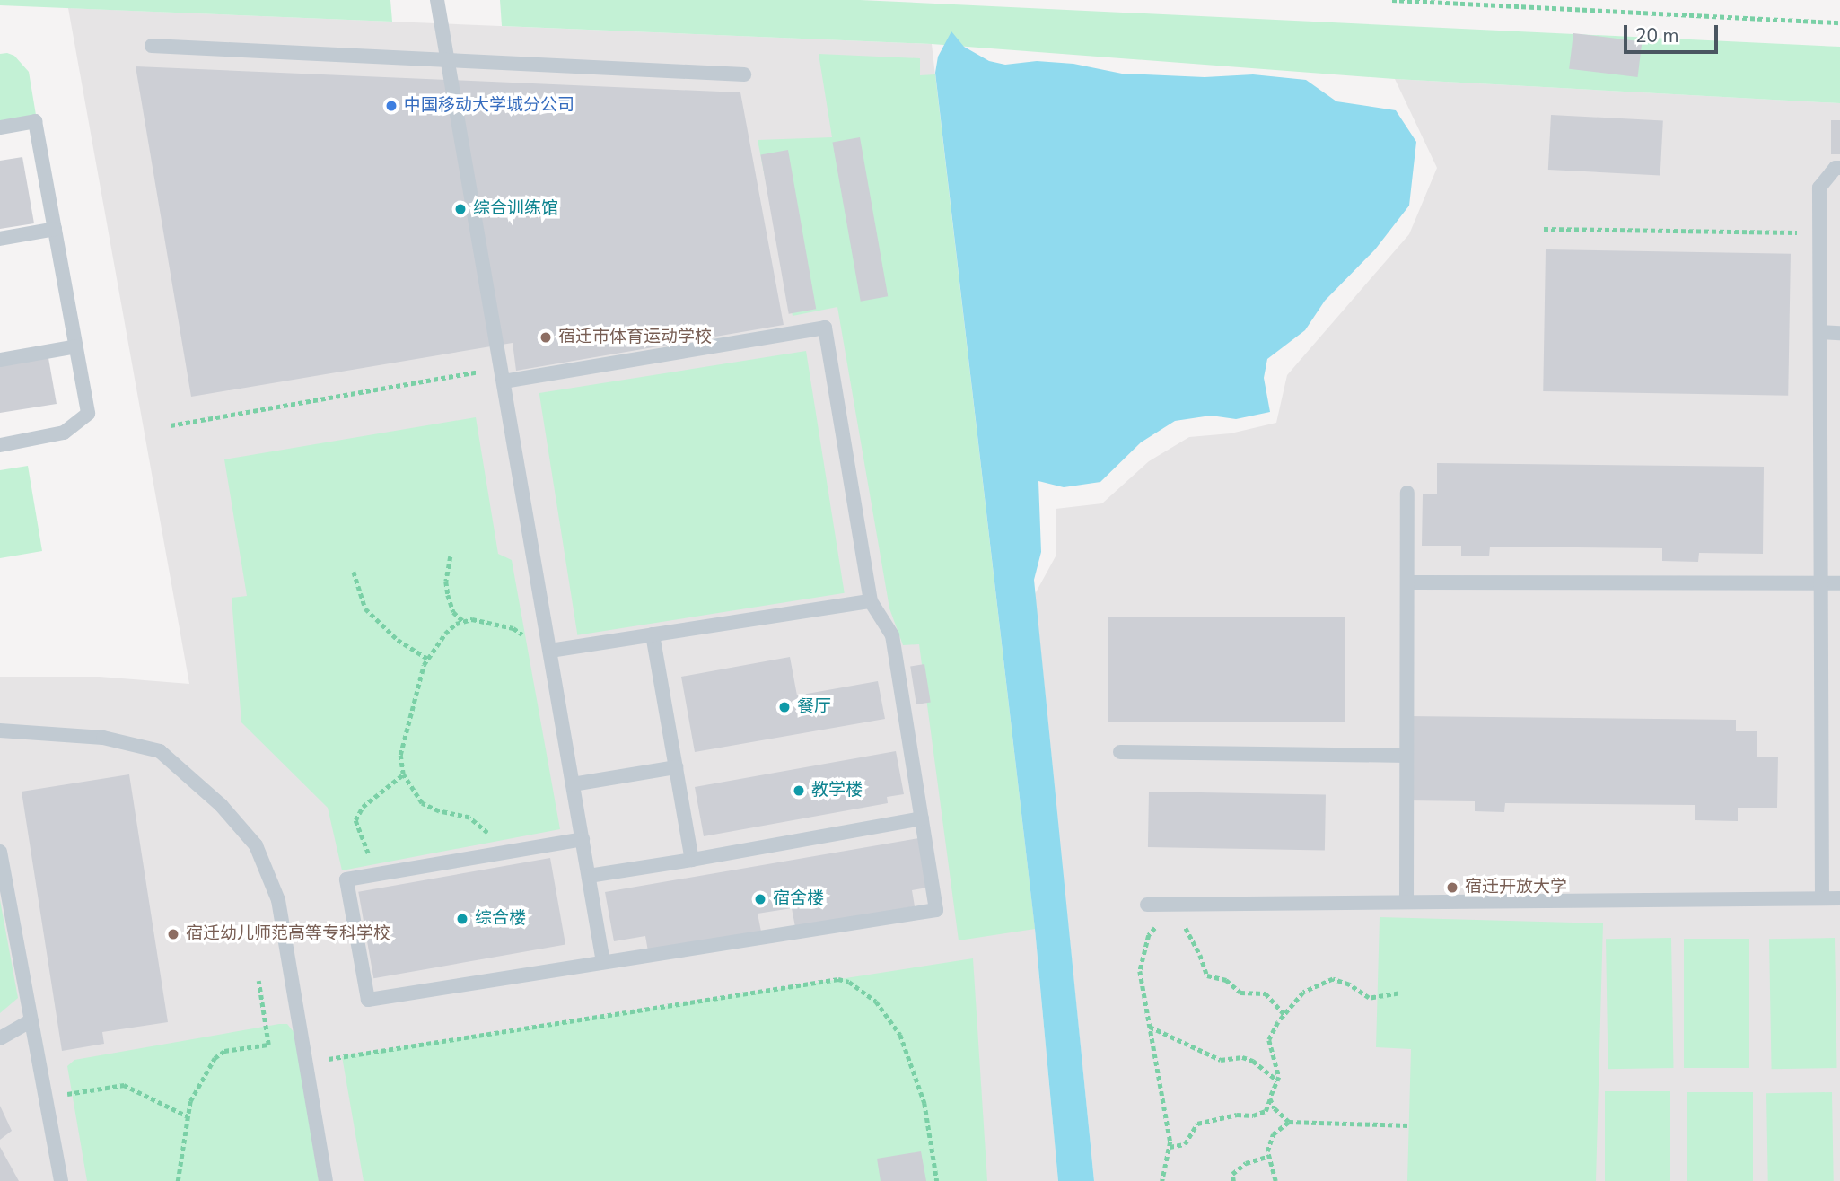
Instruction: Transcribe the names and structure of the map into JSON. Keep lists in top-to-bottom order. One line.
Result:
{"places":["中国移动大学城分公司","综合训练馆","宿迁市体育运动学校","餐厅","教学楼","宿迁开放大学","宿舍楼","综合楼","宿迁幼儿师范高等专科学校"],"scale_bar":"20 m"}
